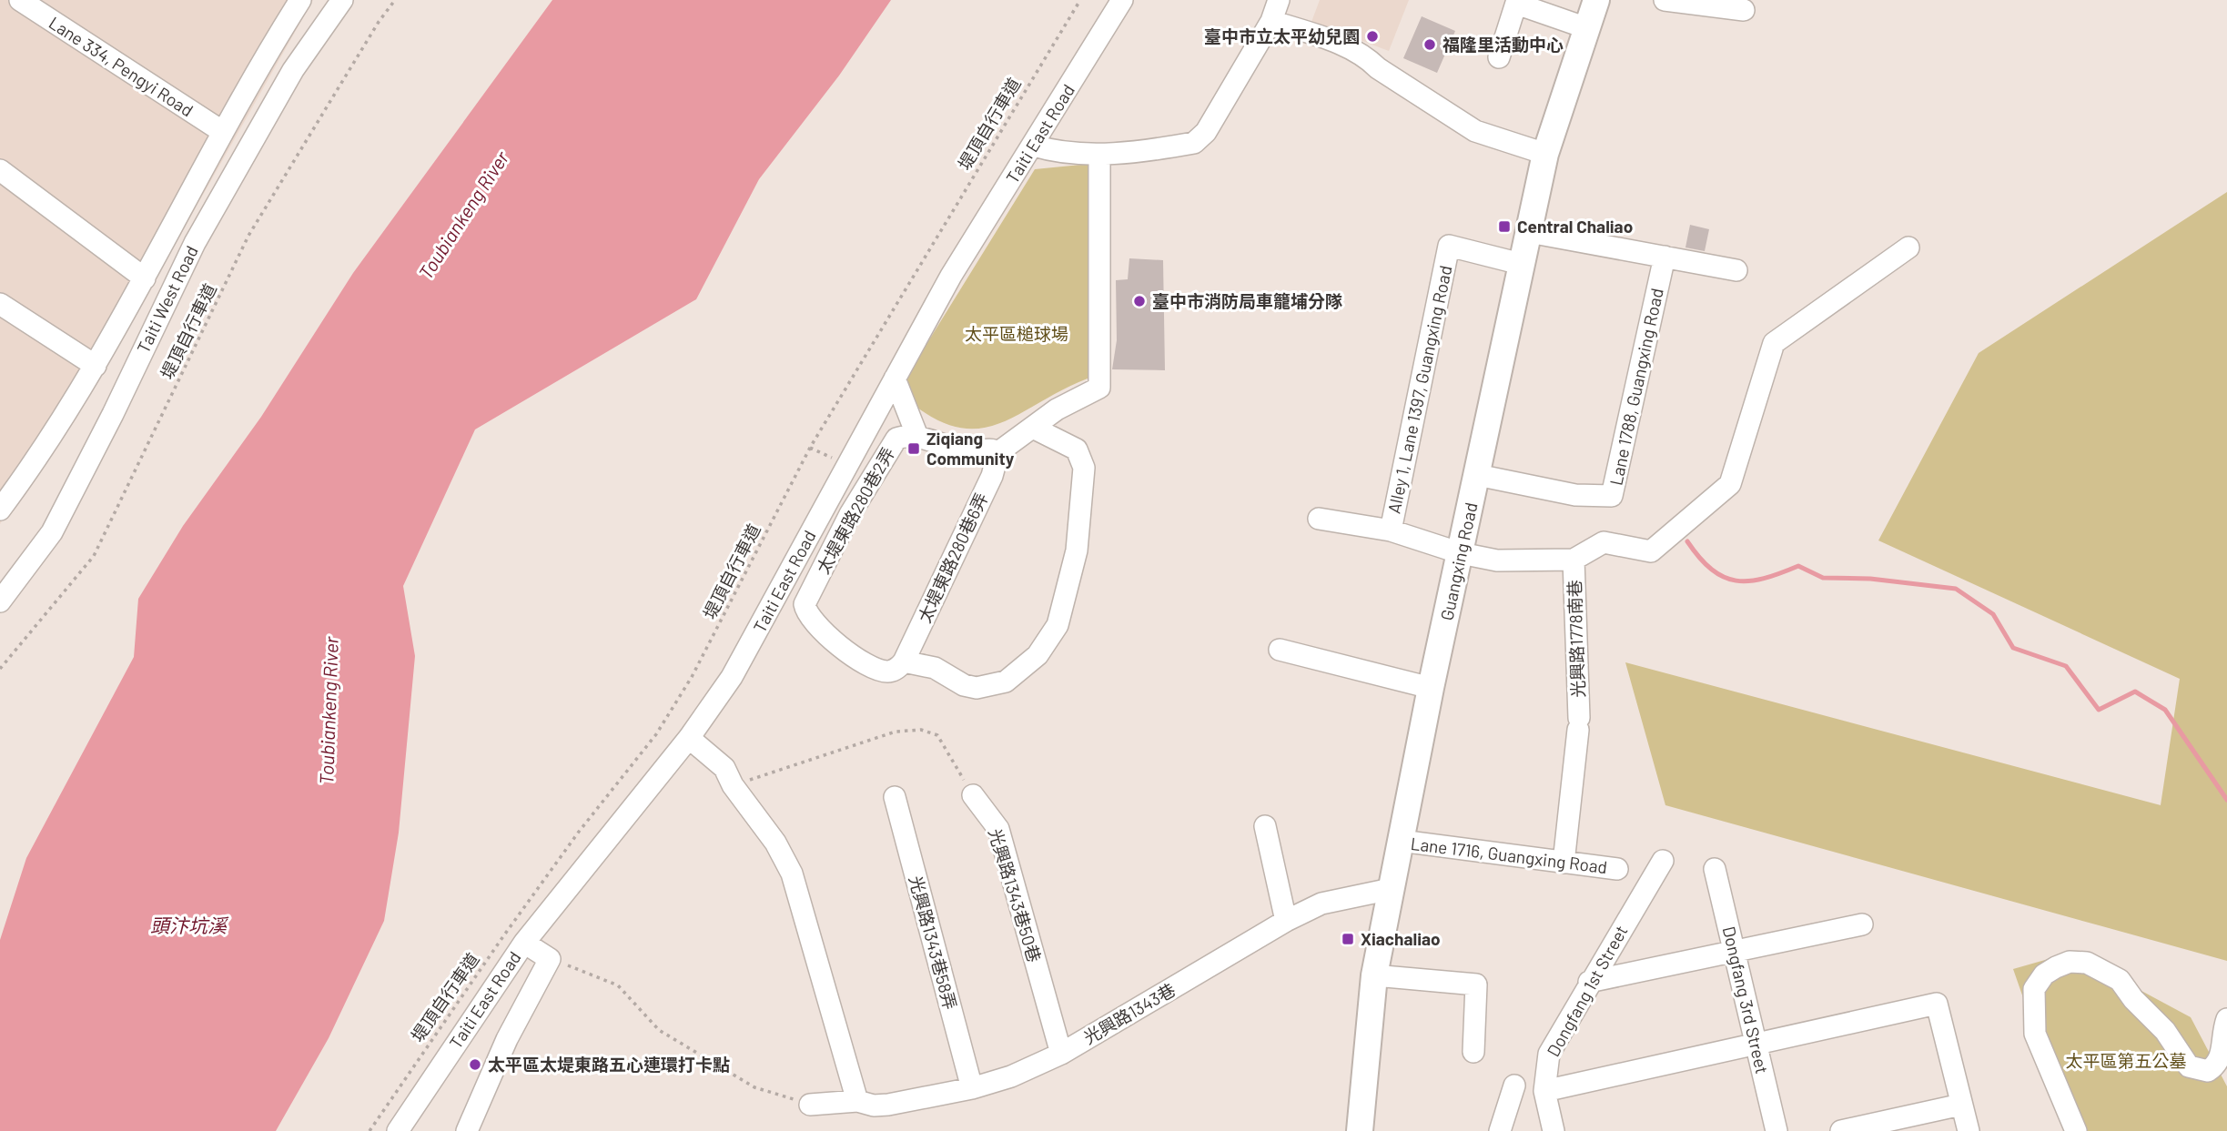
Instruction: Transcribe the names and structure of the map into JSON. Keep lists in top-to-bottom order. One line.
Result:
{"streets":{"main road":["Guangxing Road"],"street":["Lane 334, Pengyi Road","Taiti East Road","Taiti West Road","Lane 1788, Guangxing Road","Alley 1, Lane 1397, Guangxing Road","太堤東路280巷2弄","太堤東路280巷6弄","光興路1778南巷","Lane 1716, Guangxing Road","光興路1343巷50巷","光興路1343巷58弄","Dongfang 1st Street","Dongfang 3rd Street","光興路1343巷"],"path":["堤頂自行車道"]},"crossings":[["Lane 1788, Guangxing Road","Guangxing Road"],["Alley 1, Lane 1397, Guangxing Road","Guangxing Road"],["太堤東路280巷2弄","太堤東路280巷6弄"],["Guangxing Road","Lane 1716, Guangxing Road"],["Guangxing Road","光興路1343巷"],["光興路1778南巷","Lane 1716, Guangxing Road"],["光興路1343巷50巷","光興路1343巷"],["光興路1343巷58弄","光興路1343巷"]],"water":["Toubiankeng River","頭汴坑溪"],"parks":["太平區槌球場","太平區第五公墓"],"places":{"other":["臺中市立太平幼兒園","福隆里活動中心","臺中市消防局車籠埔分隊","太平區太堤東路五心連環打卡點"],"transit":["Central Chaliao","Ziqiang Community","Xiachaliao"]}}
